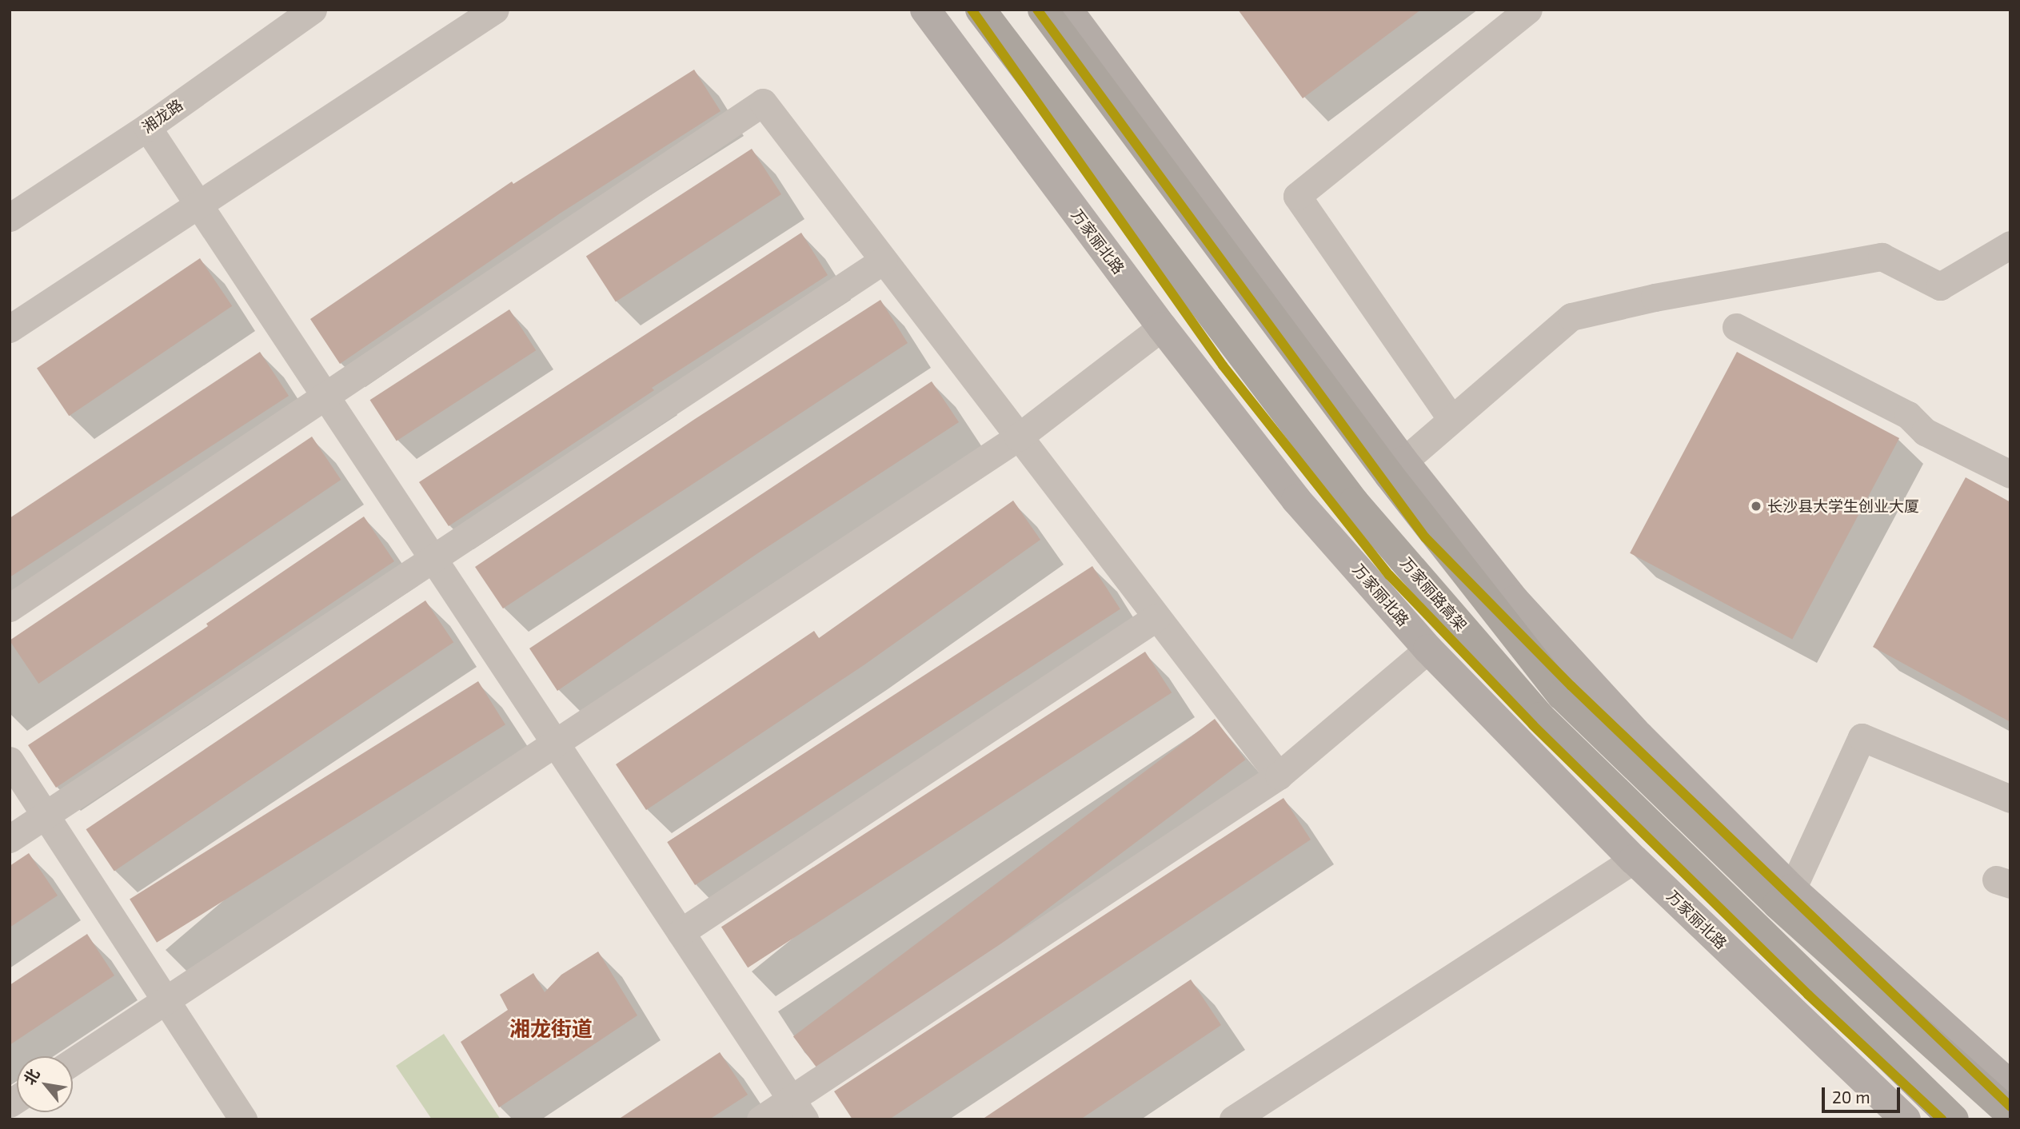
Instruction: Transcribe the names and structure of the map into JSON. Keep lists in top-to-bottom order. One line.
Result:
{"streets":{"highway":["万家丽路高架"],"main road":["万家丽北路"],"street":["湘龙路"]},"districts":["湘龙街道"],"places":["长沙县大学生创业大厦"],"scale_bar":"20 m","north":"top left"}
